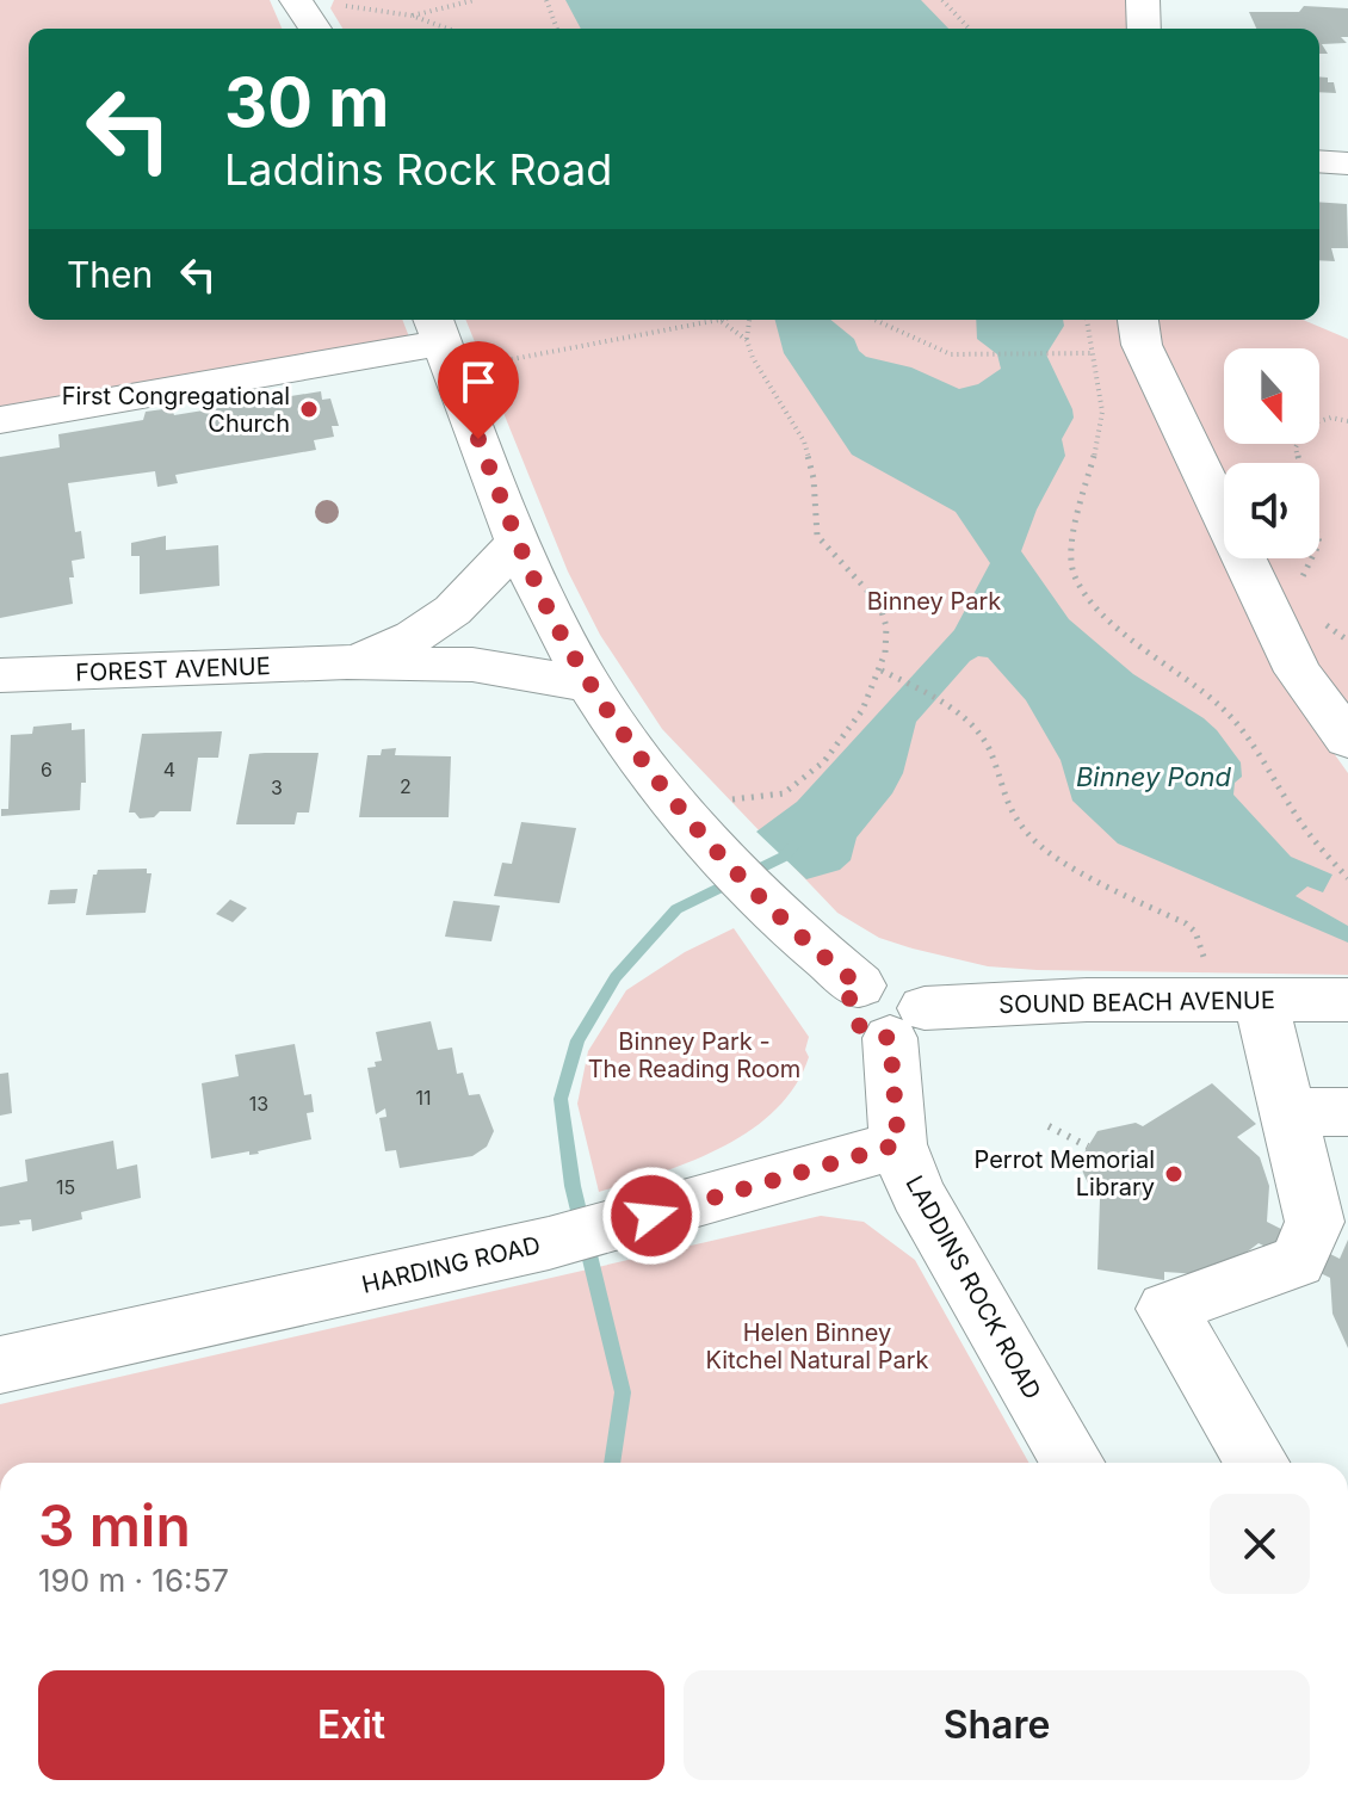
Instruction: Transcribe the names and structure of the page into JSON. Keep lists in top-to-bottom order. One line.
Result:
{"streets":{"street":["FOREST AVENUE","SOUND BEACH AVENUE","HARDING ROAD","LADDINS ROCK ROAD"]},"crossings":[["SOUND BEACH AVENUE","LADDINS ROCK ROAD"],["HARDING ROAD","LADDINS ROCK ROAD"]],"water":["Binney Pond"],"parks":["Binney Park","Binney Park - The Reading Room","Helen Binney Kitchel Natural Park"],"places":["First Congregational Church","Perrot Memorial Library"],"house_numbers":["6","4","2","3","11","13","15"],"north":"bottom","page":{"turn":["30 m","Laddins Rock Road"],"then":"Then","heading":["3 min","190 m · 16:57"],"buttons":["Exit","Share"]}}
